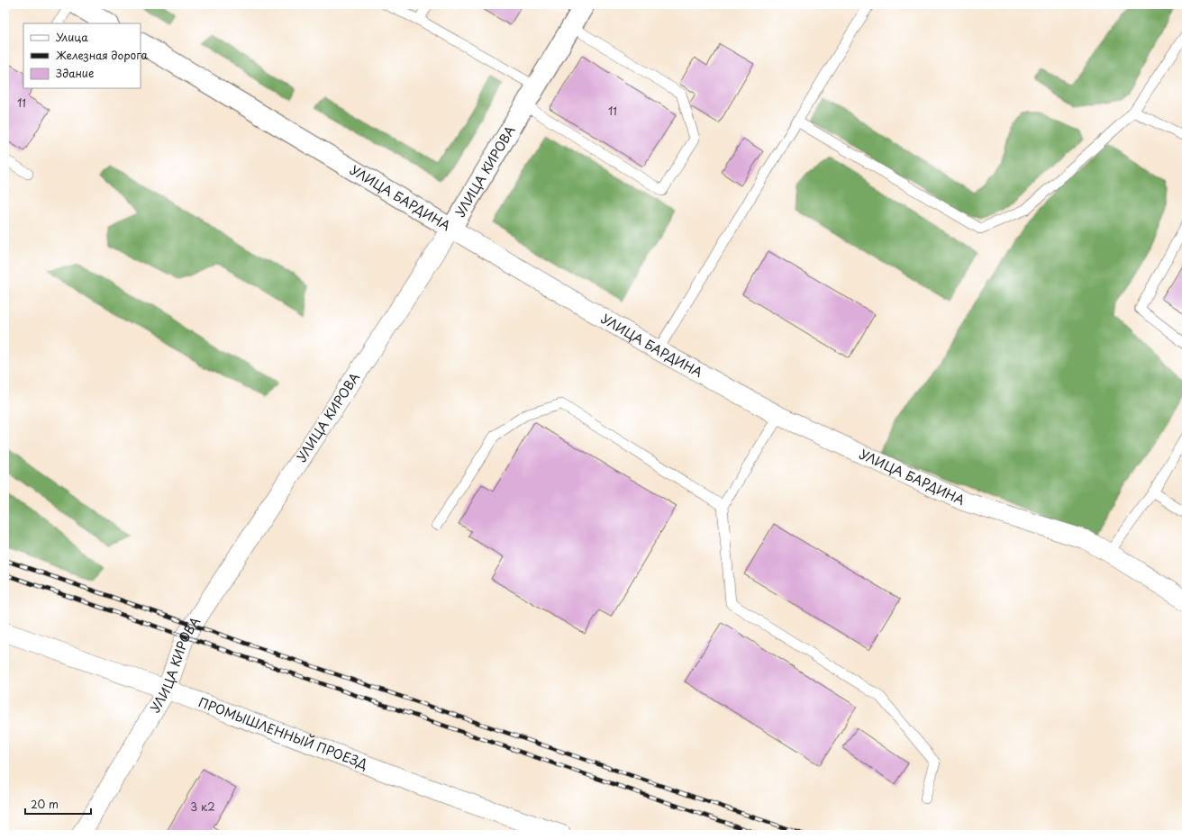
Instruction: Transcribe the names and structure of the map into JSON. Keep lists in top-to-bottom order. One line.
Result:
{"streets":{"street":["УЛИЦА КИРОВА","УЛИЦА БАРДИНА","ПРОМЫШЛЕННЫЙ ПРОЕЗД"]},"crossings":[["УЛИЦА КИРОВА","УЛИЦА БАРДИНА"],["УЛИЦА КИРОВА","ПРОМЫШЛЕННЫЙ ПРОЕЗД"]],"house_numbers":["11","11","3 к2"],"legend":["Улица","Железная дорога","Здание"],"scale_bar":"20 m"}
